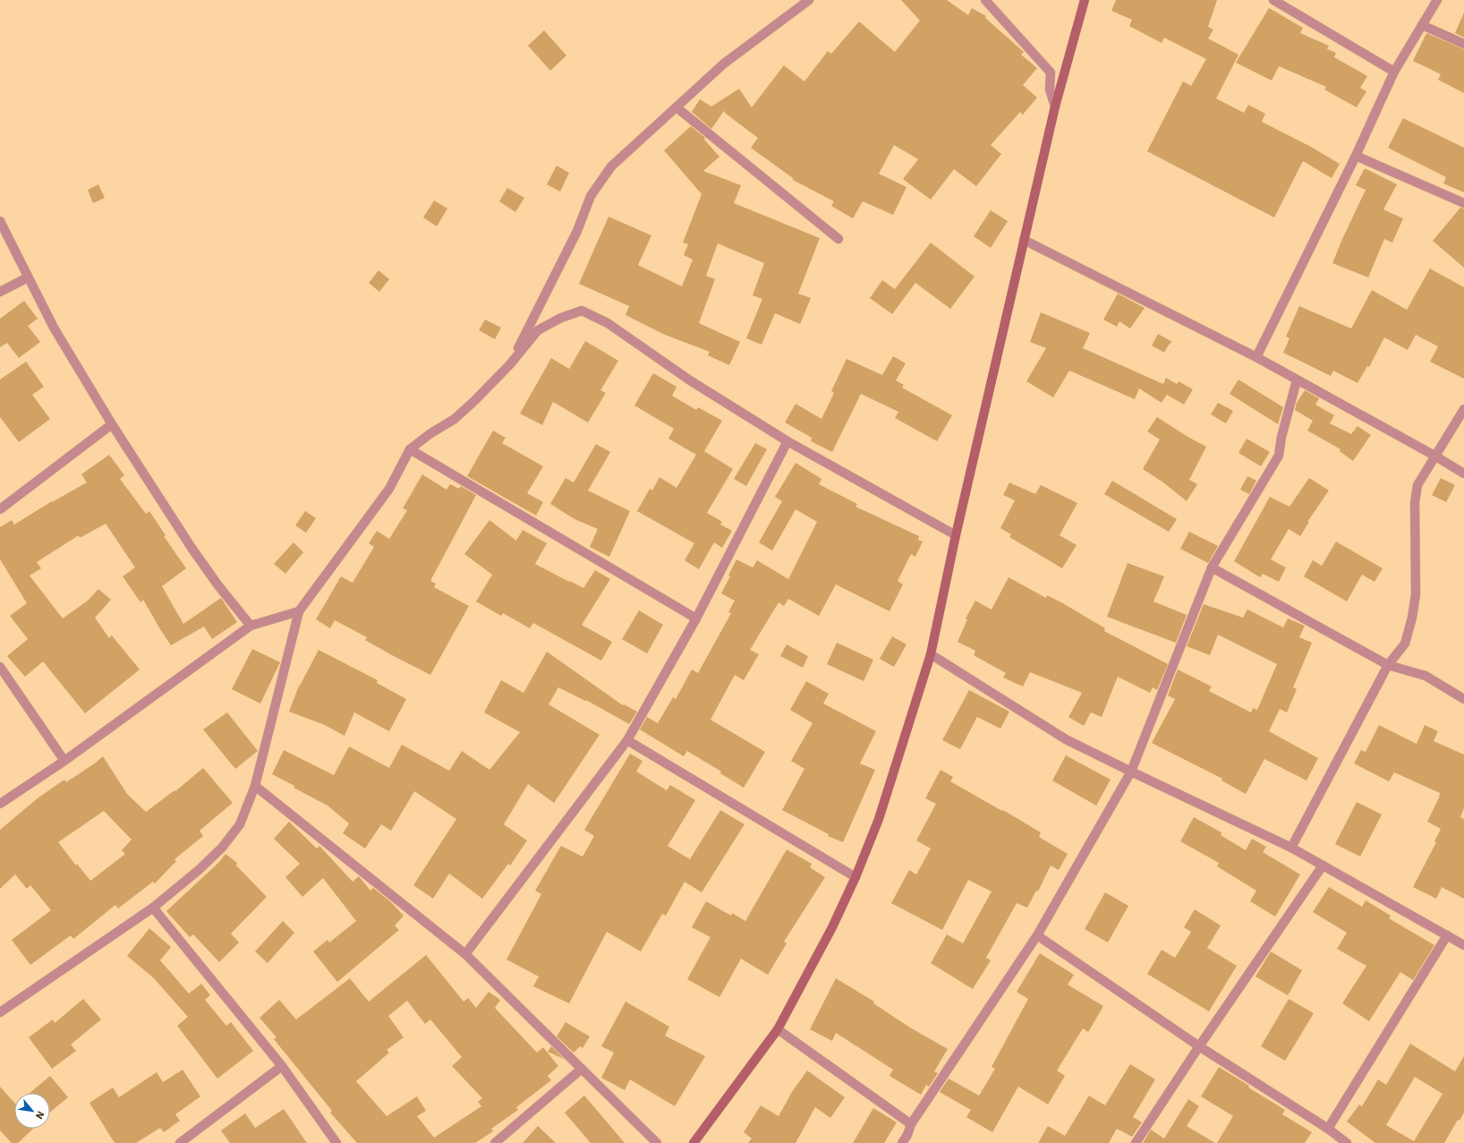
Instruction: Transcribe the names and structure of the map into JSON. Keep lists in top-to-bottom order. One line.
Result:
{"north":"bottom right"}
